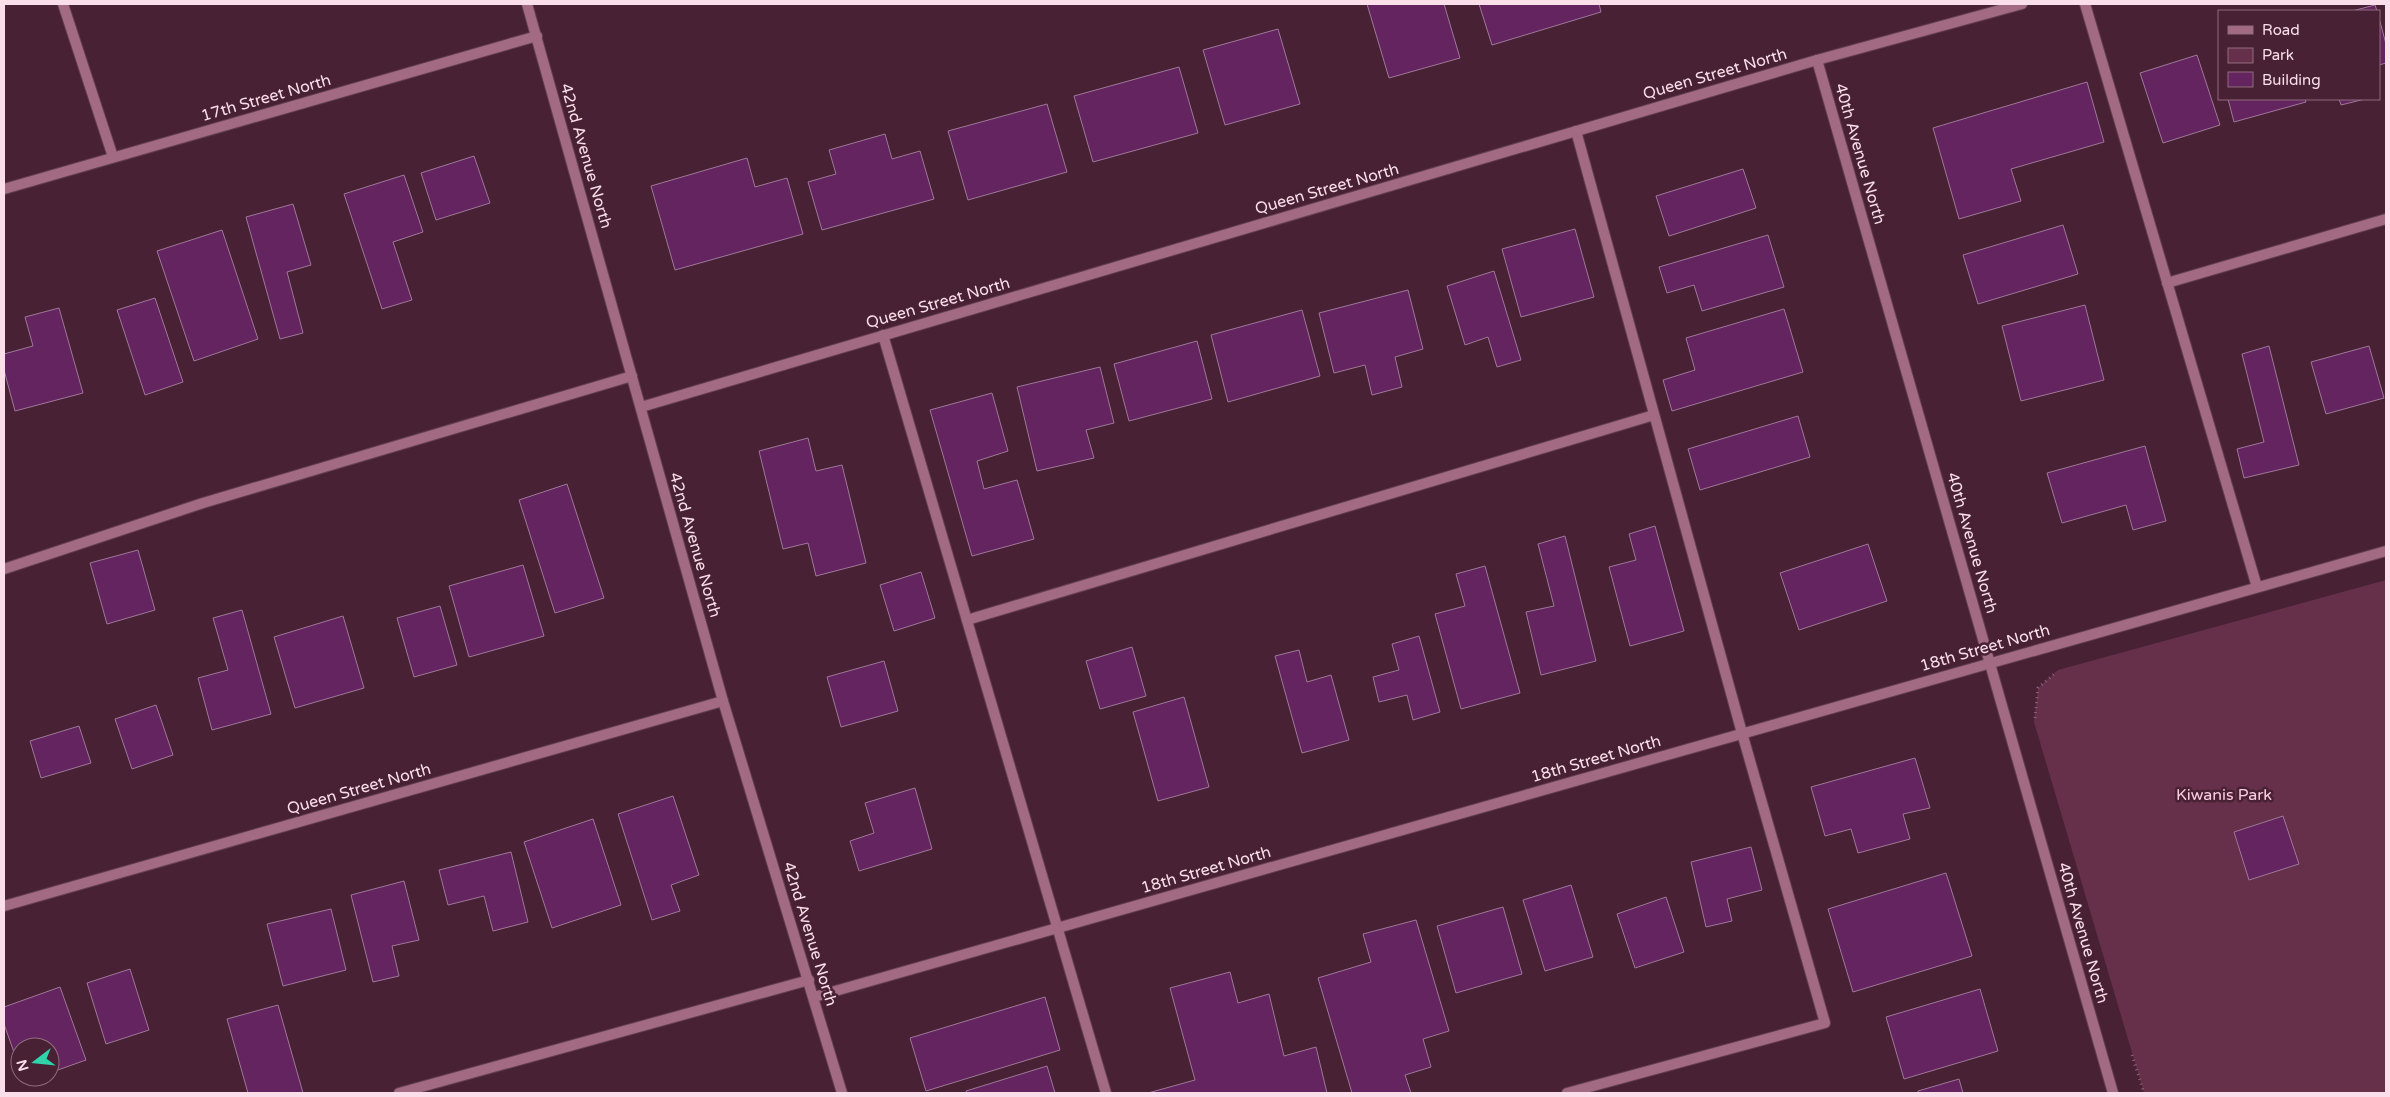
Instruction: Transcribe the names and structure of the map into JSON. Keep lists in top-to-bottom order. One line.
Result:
{"streets":{"street":["Queen Street North","17th Street North","40th Avenue North","42nd Avenue North","18th Street North"]},"crossings":[["Queen Street North","40th Avenue North"],["Queen Street North","42nd Avenue North"],["17th Street North","42nd Avenue North"],["40th Avenue North","18th Street North"],["42nd Avenue North","18th Street North"]],"parks":["Kiwanis Park"],"legend":["Road","Park","Building"],"north":"left"}
